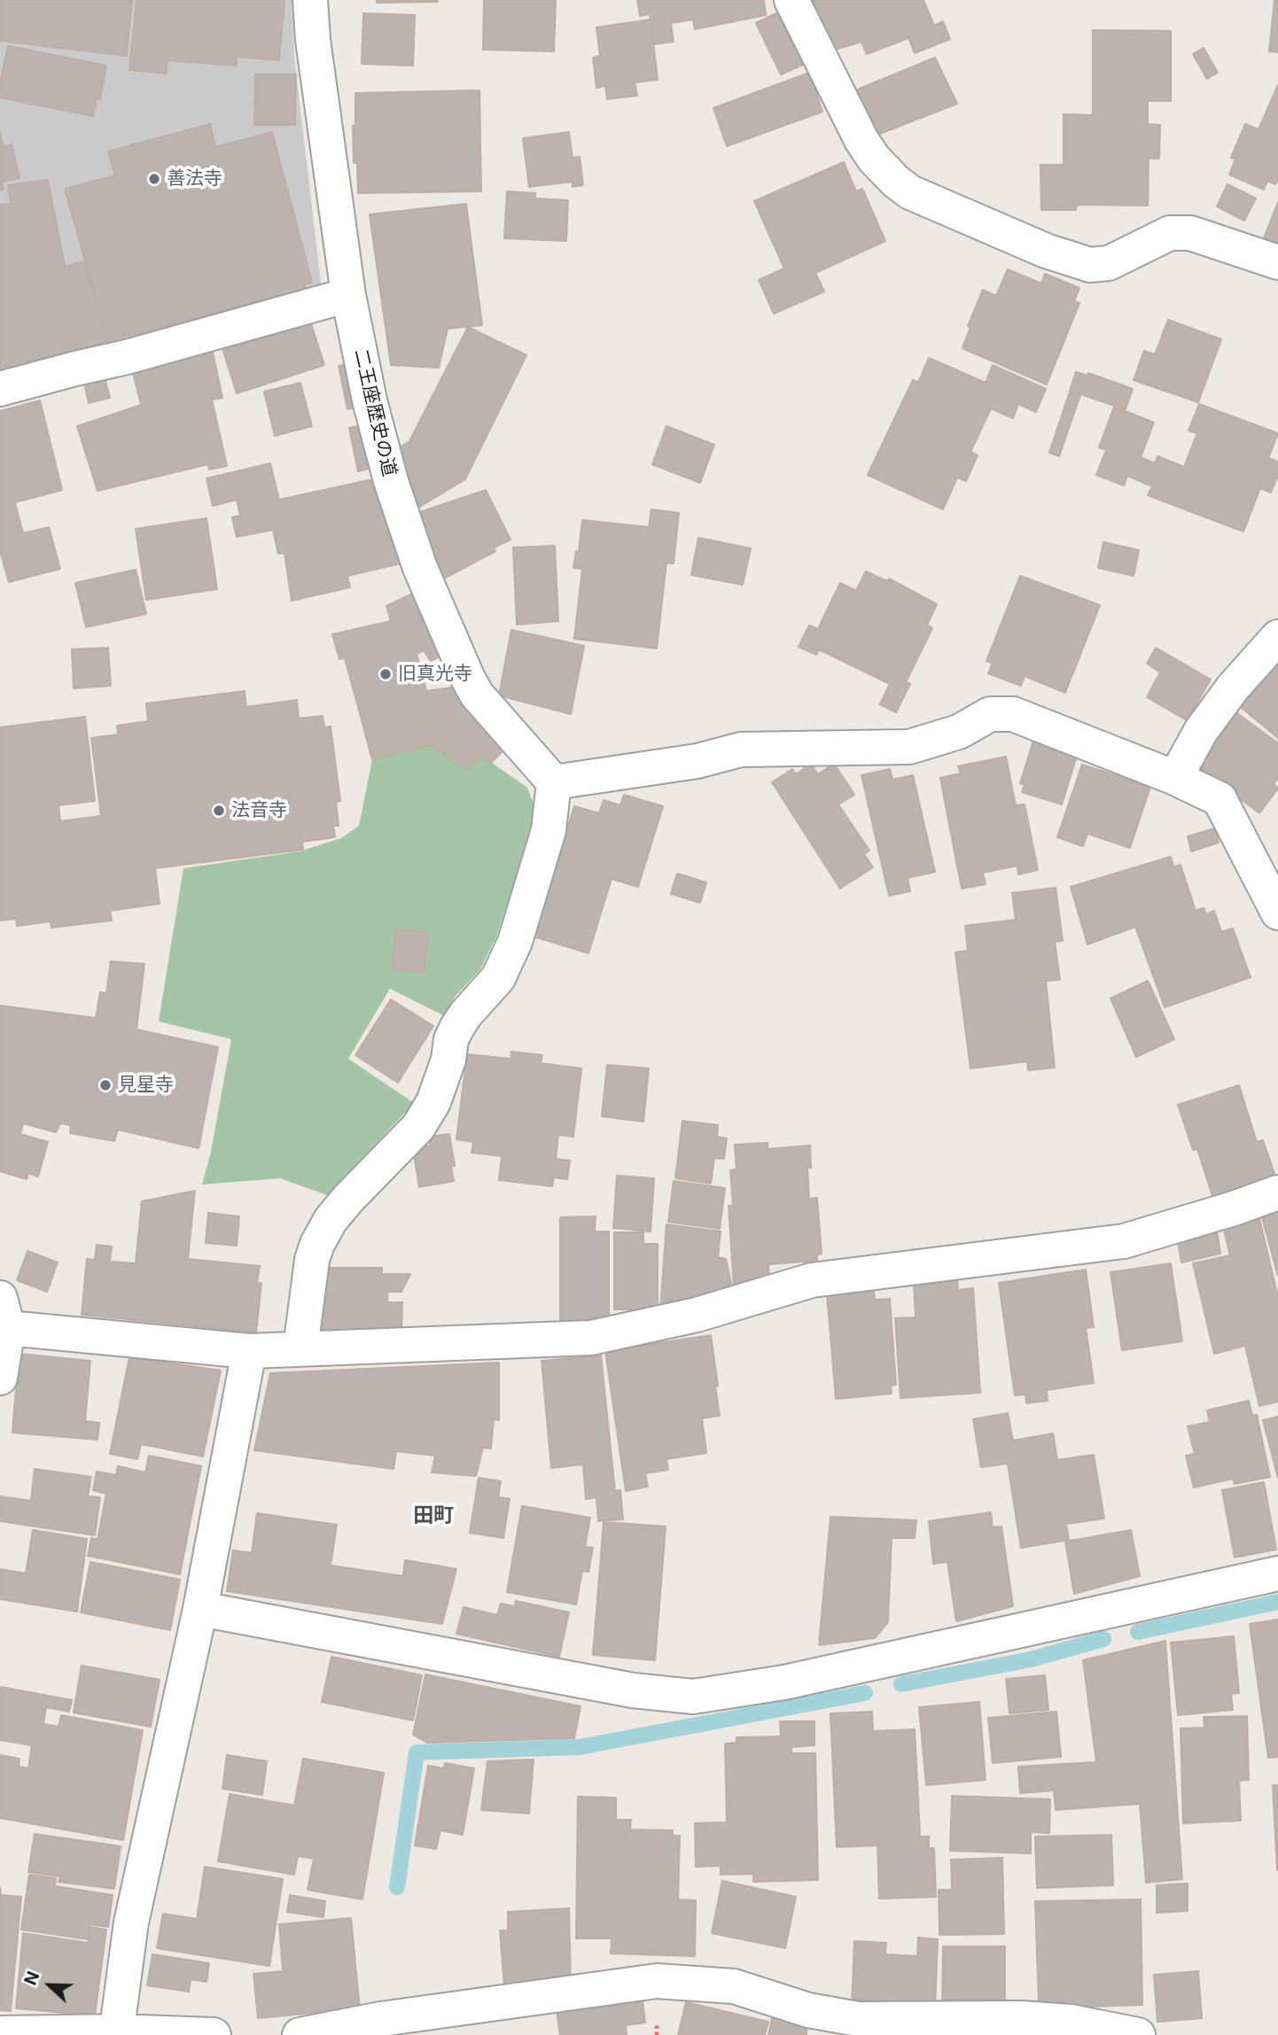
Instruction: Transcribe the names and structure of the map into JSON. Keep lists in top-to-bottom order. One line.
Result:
{"streets":{"street":["二王座歴史の道"]},"districts":["田町"],"places":["善法寺","旧真光寺","法音寺","見星寺"],"north":"left"}
